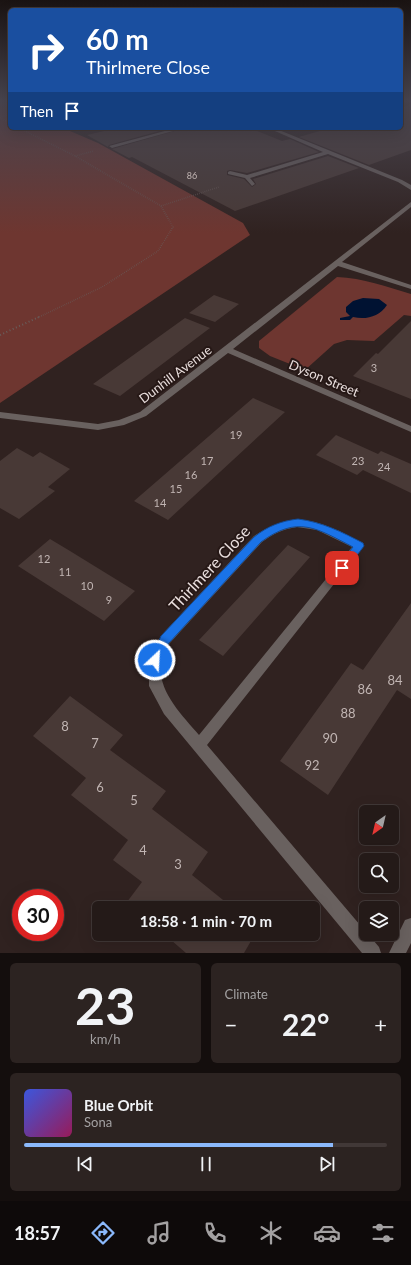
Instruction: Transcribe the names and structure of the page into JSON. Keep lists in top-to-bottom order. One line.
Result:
{"streets":{"street":["Dunhill Avenue","Dyson Street","Thirlmere Close"]},"crossings":[["Dunhill Avenue","Dyson Street"]],"house_numbers":["86","3","19","17","23","24","16","15","14","12","11","10","9","84","86","88","8","90","7","92","6","5","4","3"],"north":"bottom left","page":{"turn":["60 m","Thirlmere Close"],"then":"Then","limit":"30","trip":"18:58 · 1 min · 70 m","tile":[["23","km/h"],"Climate"],"heat":["−","22°","+"],"song":["Blue Orbit","Sona"],"tabs":"18:57"}}
